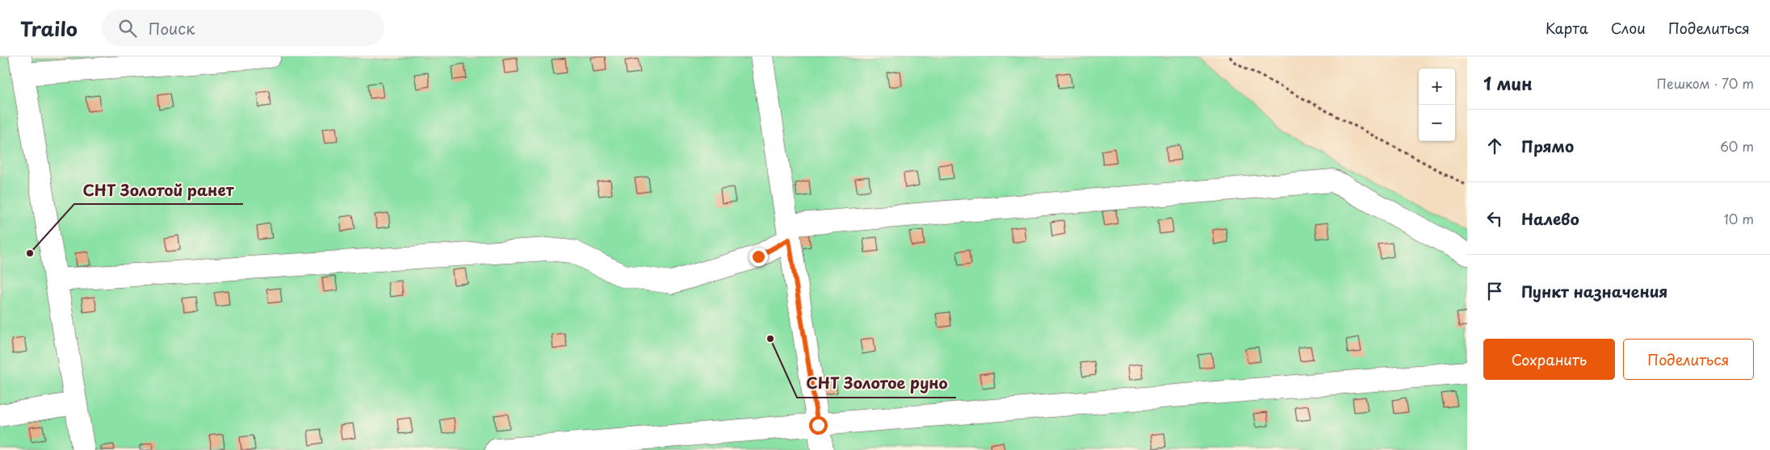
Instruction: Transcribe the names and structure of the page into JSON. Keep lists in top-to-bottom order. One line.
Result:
{"places":["СНТ Золотой ранет","СНТ Золотое руно"],"page":{"header":"Trailo","search":"Поиск","nav":["Карта","Слои","Поделиться"],"heading":["1 мин","Пешком · 70 m"],"map_buttons":["+","−"],"list":[["Прямо","60 m"],["Налево","10 m"],"Пункт назначения"],"buttons":["Сохранить","Поделиться"]}}
